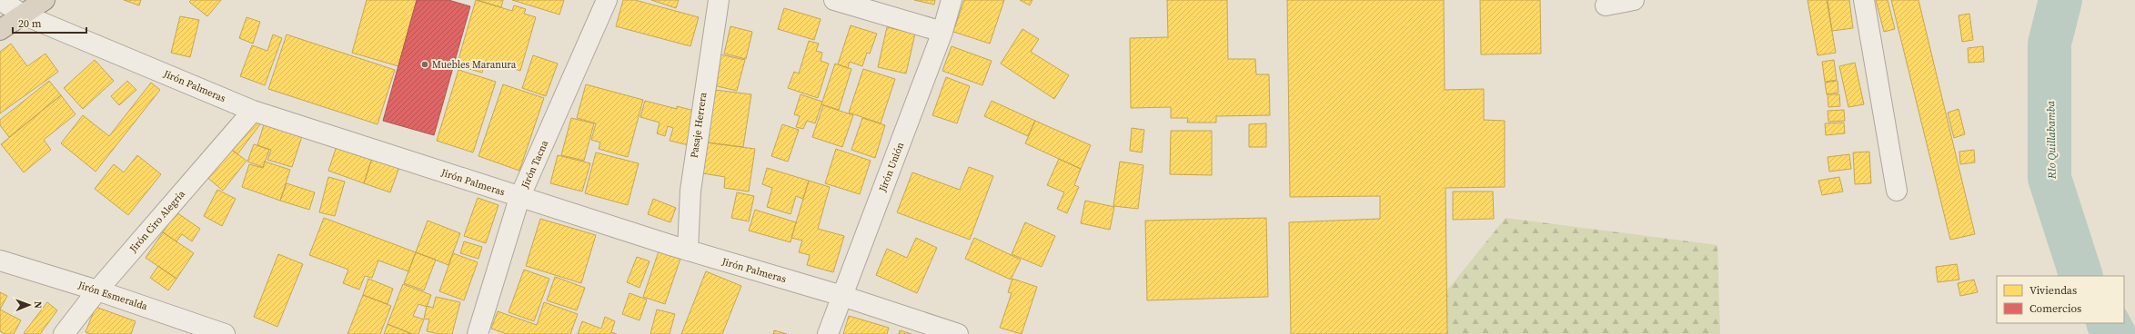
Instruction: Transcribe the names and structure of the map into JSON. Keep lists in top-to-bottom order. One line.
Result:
{"streets":{"street":["Jirón Palmeras","Pasaje Herrera","Jirón Tacna","Jirón Unión","Jirón Ciro Alegría","Jirón Esmeralda"]},"crossings":[["Jirón Palmeras","Pasaje Herrera"],["Jirón Palmeras","Jirón Tacna"],["Jirón Palmeras","Jirón Unión"],["Jirón Palmeras","Jirón Ciro Alegría"],["Jirón Ciro Alegría","Jirón Esmeralda"]],"water":["RIo Quillabamba"],"places":["Muebles Maranura"],"legend":["Viviendas","Comercios"],"scale_bar":"20 m","north":"right"}
